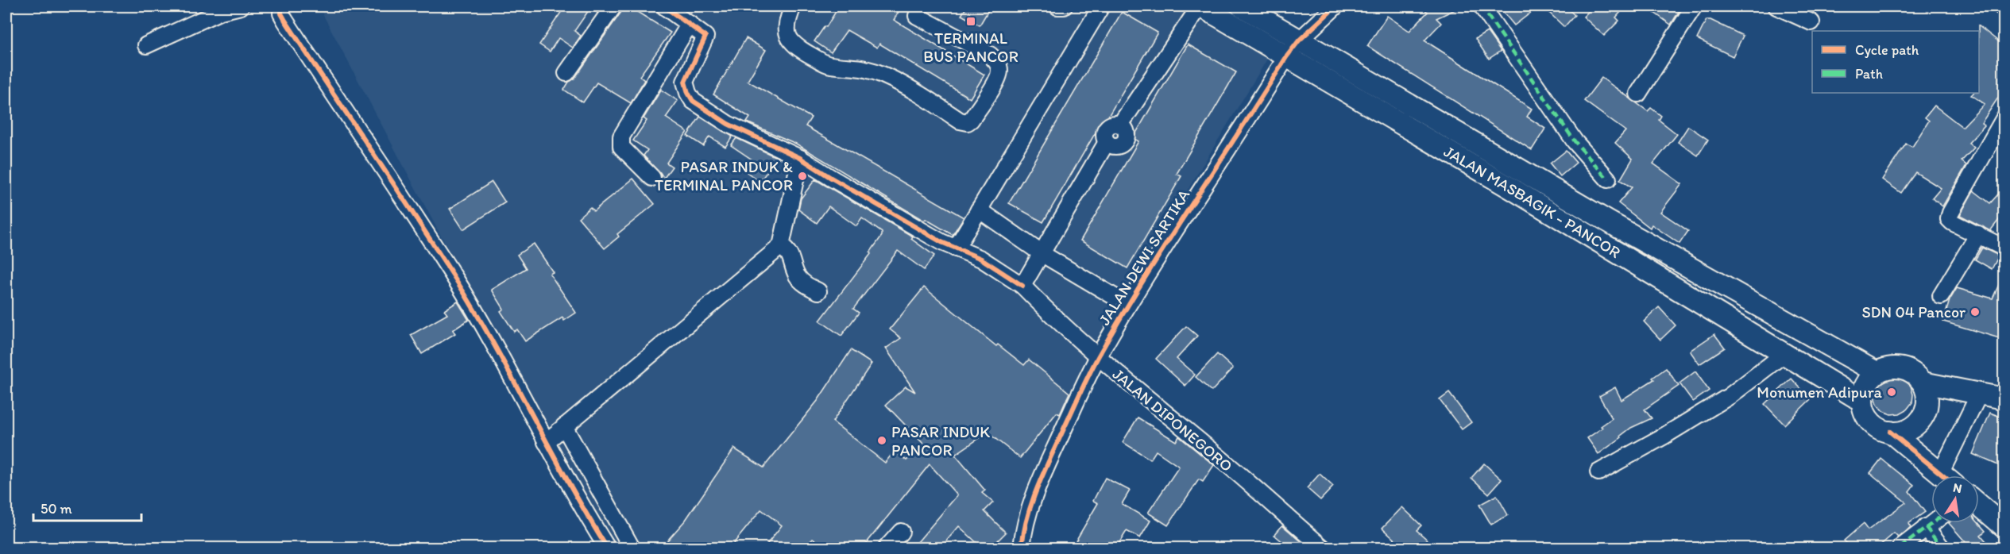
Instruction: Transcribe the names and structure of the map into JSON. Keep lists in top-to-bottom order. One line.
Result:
{"streets":{"main road":["JALAN MASBAGIK - PANCOR"],"street":["JALAN DEWI SARTIKA","JALAN DIPONEGORO"]},"crossings":[["JALAN MASBAGIK - PANCOR","JALAN DEWI SARTIKA"],["JALAN DEWI SARTIKA","JALAN DIPONEGORO"]],"places":{"transit":["TERMINAL BUS PANCOR"],"other":["PASAR INDUK & TERMINAL PANCOR","SDN 04 Pancor","Monumen Adipura","PASAR INDUK PANCOR"]},"legend":["Cycle path","Path"],"scale_bar":"50 m","north":"top"}
